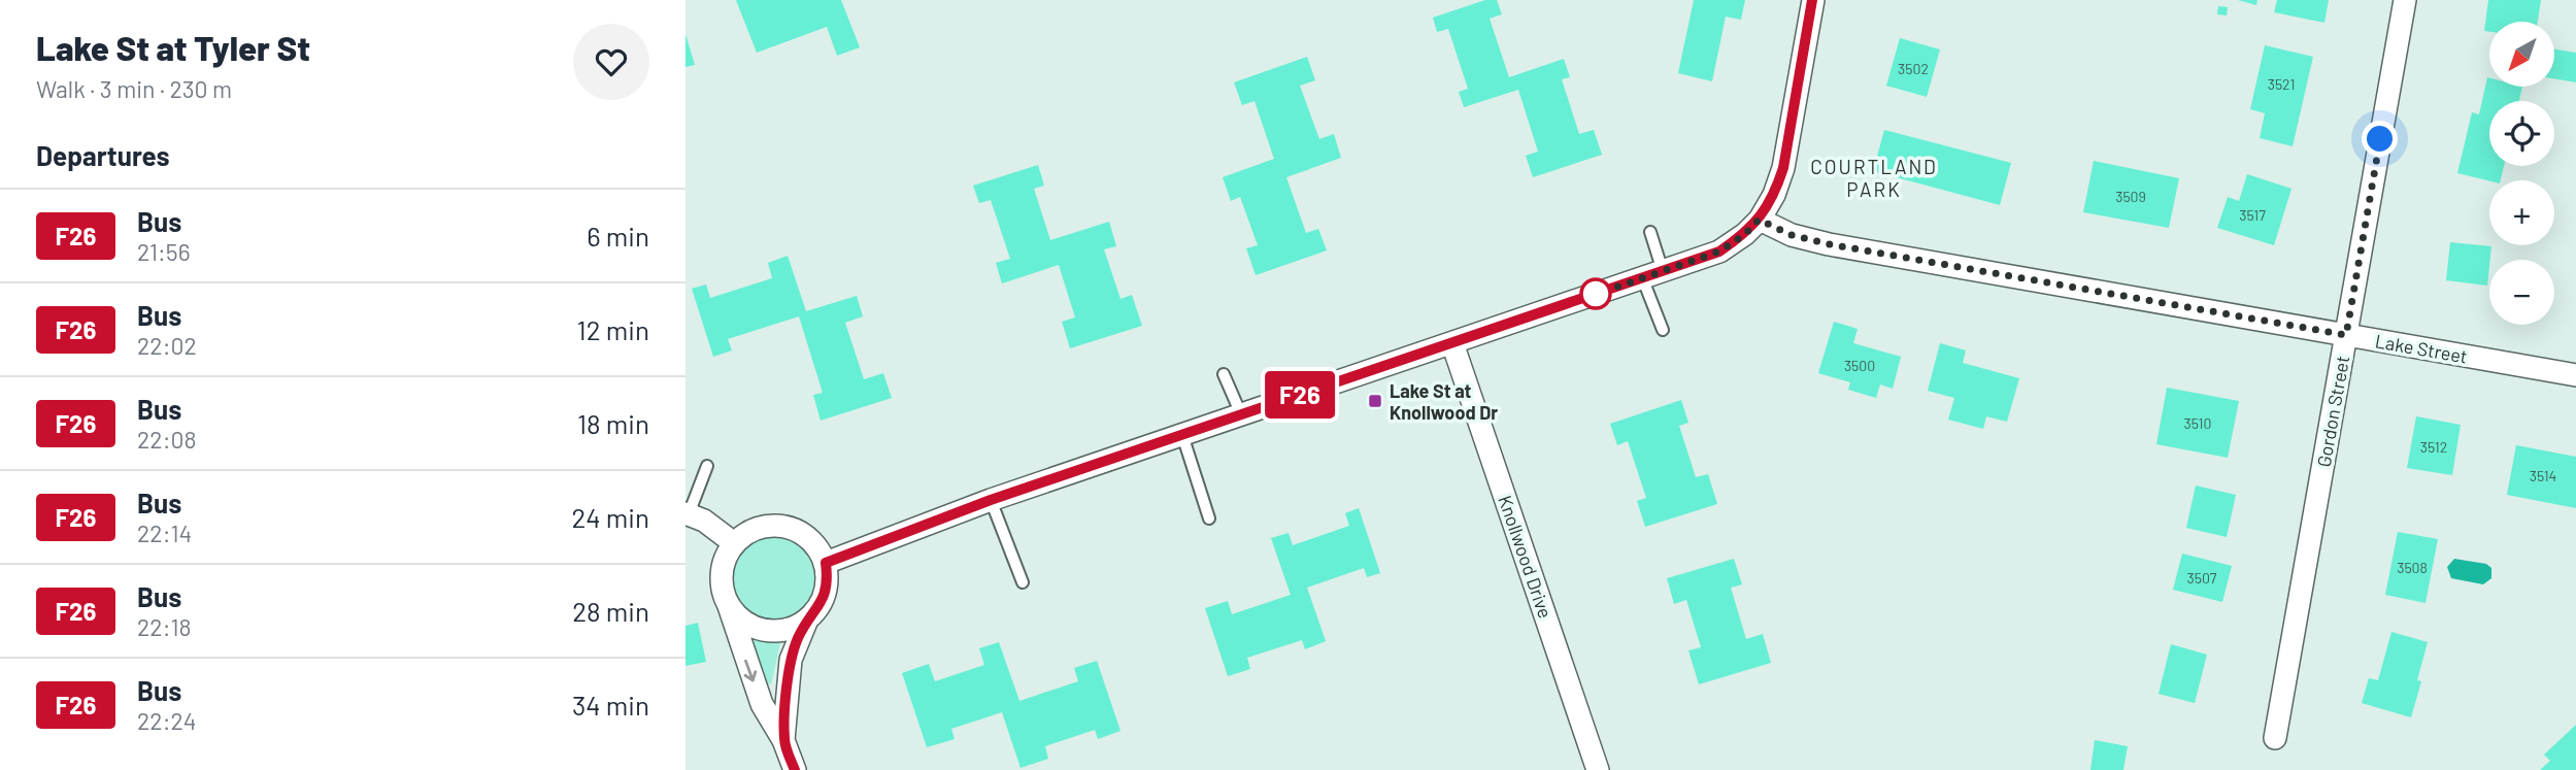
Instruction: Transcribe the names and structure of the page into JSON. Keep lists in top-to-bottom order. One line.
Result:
{"streets":{"street":["Lake Street","Gordon Street","Knollwood Drive"]},"crossings":[["Lake Street","Gordon Street"]],"districts":["COURTLAND PARK"],"places":{"transit":["Lake St at Knollwood Dr"]},"lines":["bus line F26"],"house_numbers":["3502","3521","3509","3517","3500","3510","3512","3514","3508","3507"],"north":"bottom left","page":{"heading":[["Lake St at Tyler St","Walk · 3 min · 230 m"],"Departures"],"on_map":"F26","map_buttons":["+","−"],"list":[{"mark":"F26","name":"Bus","note":"21:56","value":"6 min"},{"mark":"F26","name":"Bus","note":"22:02","value":"12 min"},{"mark":"F26","name":"Bus","note":"22:08","value":"18 min"},{"mark":"F26","name":"Bus","note":"22:14","value":"24 min"},{"mark":"F26","name":"Bus","note":"22:18","value":"28 min"},{"mark":"F26","name":"Bus","note":"22:24","value":"34 min"}]}}
